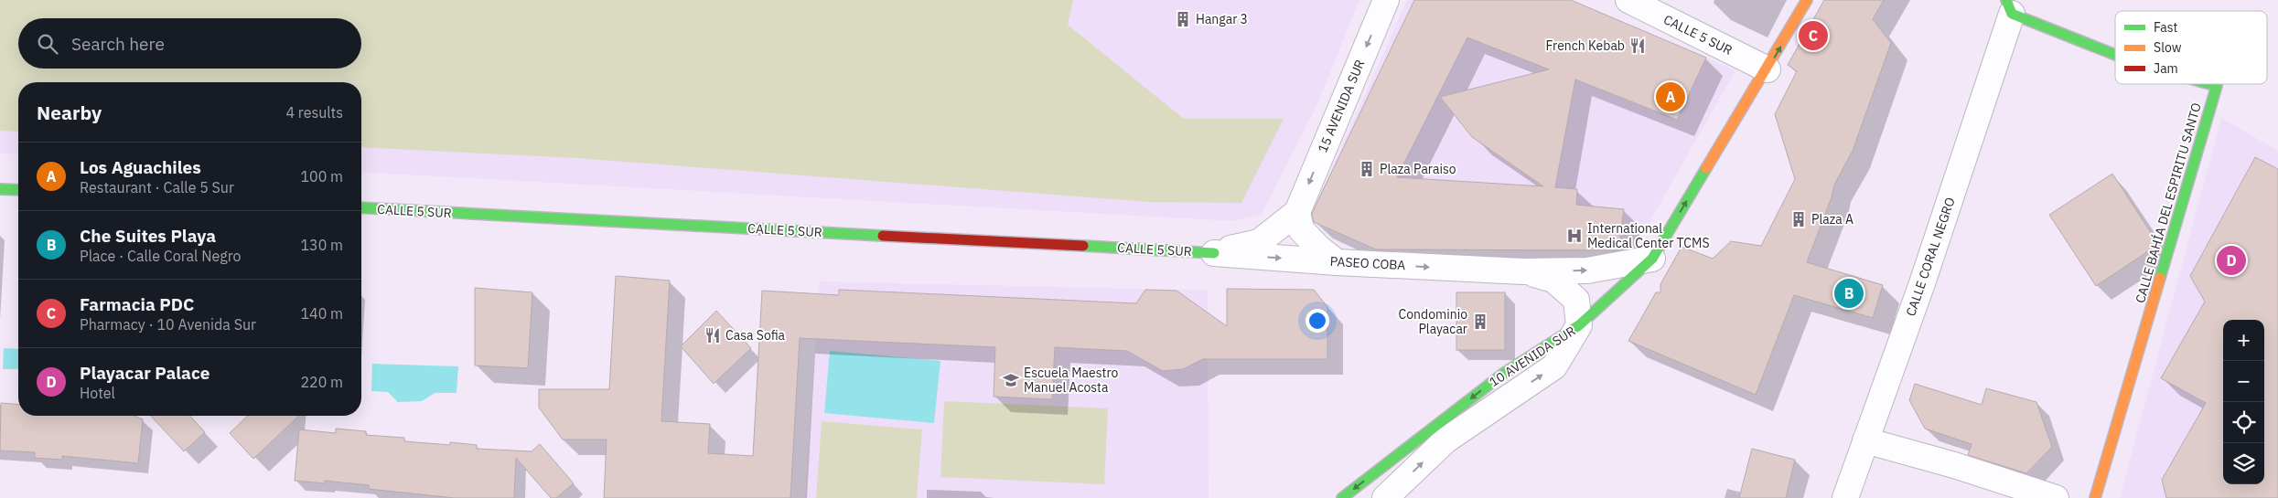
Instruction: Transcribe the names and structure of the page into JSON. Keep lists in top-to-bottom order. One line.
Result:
{"streets":{"street":["CALLE 5 SUR","15 AVENIDA SUR","CALLE BAHÍA DEL ESPIRITU SANTO","CALLE CORAL NEGRO","PASEO COBA","10 AVENIDA SUR"]},"crossings":[["CALLE 5 SUR","PASEO COBA"],["CALLE BAHÍA DEL ESPIRITU SANTO","CALLE CORAL NEGRO"],["PASEO COBA","10 AVENIDA SUR"]],"one_way":["15 AVENIDA SUR","PASEO COBA"],"places":{"building":["Hangar 3","Plaza Paraiso","Plaza A","Condominio Playacar"],"restaurant":["French Kebab","Casa Sofia"],"hospital":["International Medical Center TCMS"],"school or university":["Escuela Maestro Manuel Acosta"]},"legend":["Fast","Slow","Jam"],"page":{"search":"Search here","pins":["C","A","D","B"],"heading":["Nearby","4 results"],"list":[{"mark":"A","name":"Los Aguachiles","note":"Restaurant · Calle 5 Sur","value":"100 m"},{"mark":"B","name":"Che Suites Playa","note":"Place · Calle Coral Negro","value":"130 m"},{"mark":"C","name":"Farmacia PDC","note":"Pharmacy · 10 Avenida Sur","value":"140 m"},{"mark":"D","name":"Playacar Palace","note":"Hotel","value":"220 m"}],"map_buttons":["+","−"]}}
